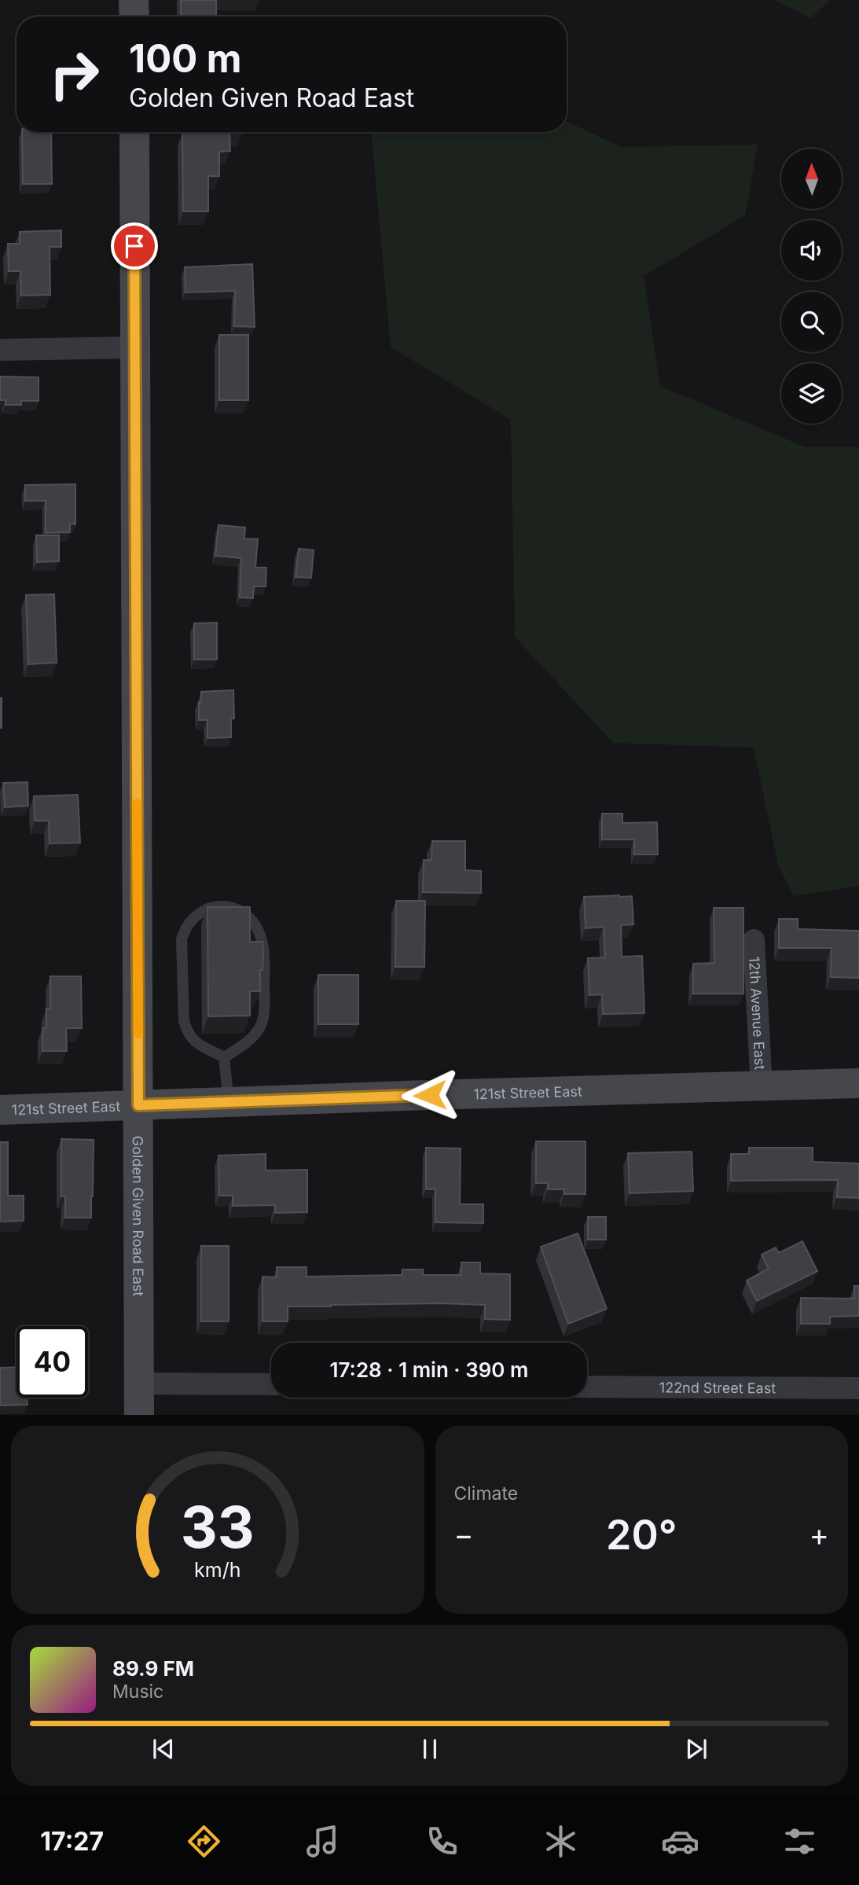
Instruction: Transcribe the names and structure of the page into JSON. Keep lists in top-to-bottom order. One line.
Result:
{"streets":{"street":["12th Avenue East","121st Street East","Golden Given Road East","122nd Street East"]},"crossings":[["12th Avenue East","121st Street East"],["121st Street East","Golden Given Road East"]],"north":"top","page":{"turn":["100 m","Golden Given Road East"],"limit":"40","trip":"17:28 · 1 min · 390 m","tile":"Climate","heat":["−","20°","+"],"song":["89.9 FM","Music"],"tabs":"17:27","gauge":["33","km/h"]}}
